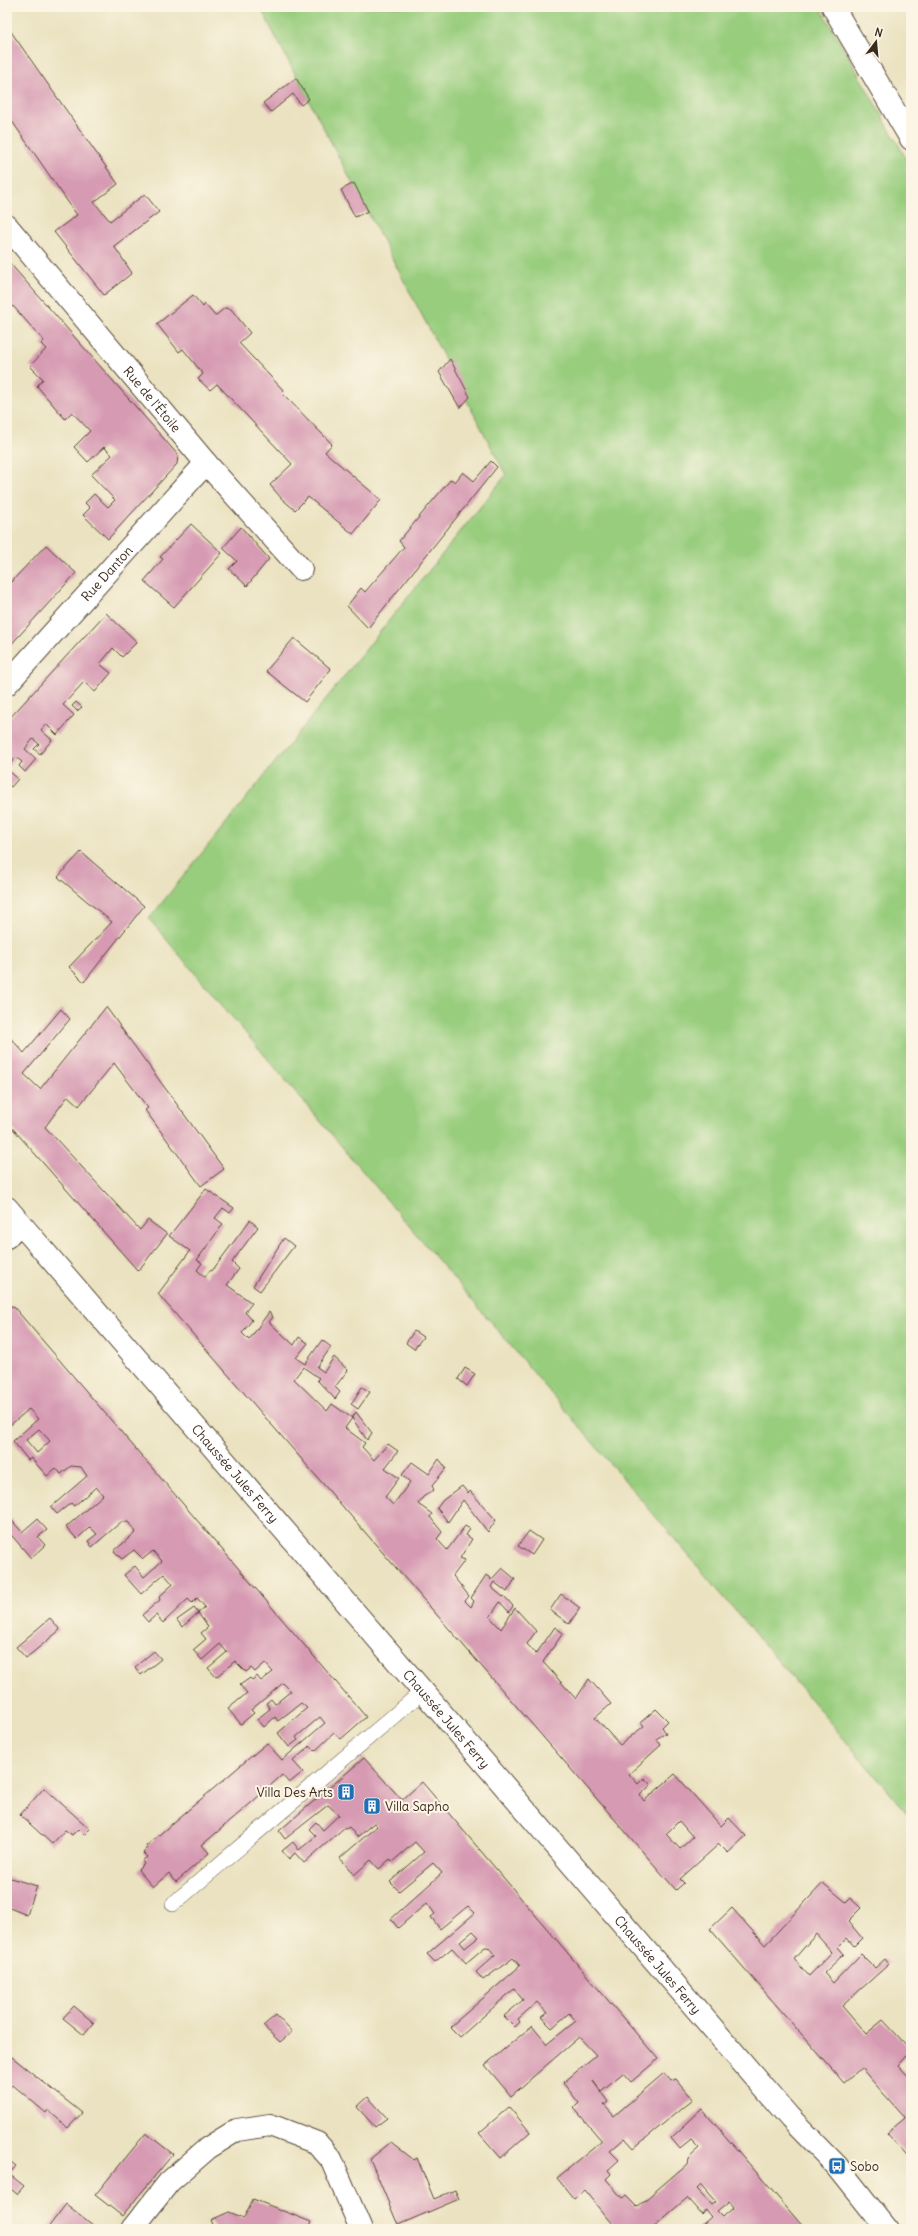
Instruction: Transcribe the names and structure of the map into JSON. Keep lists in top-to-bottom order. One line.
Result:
{"streets":{"main road":["Rue de l'Étoile","Rue Danton","Chaussée Jules Ferry"]},"crossings":[["Rue de l'Étoile","Rue Danton"]],"places":{"building":["Villa Des Arts","Villa Sapho"],"bus stop":["Sobo"]},"north":"top"}
